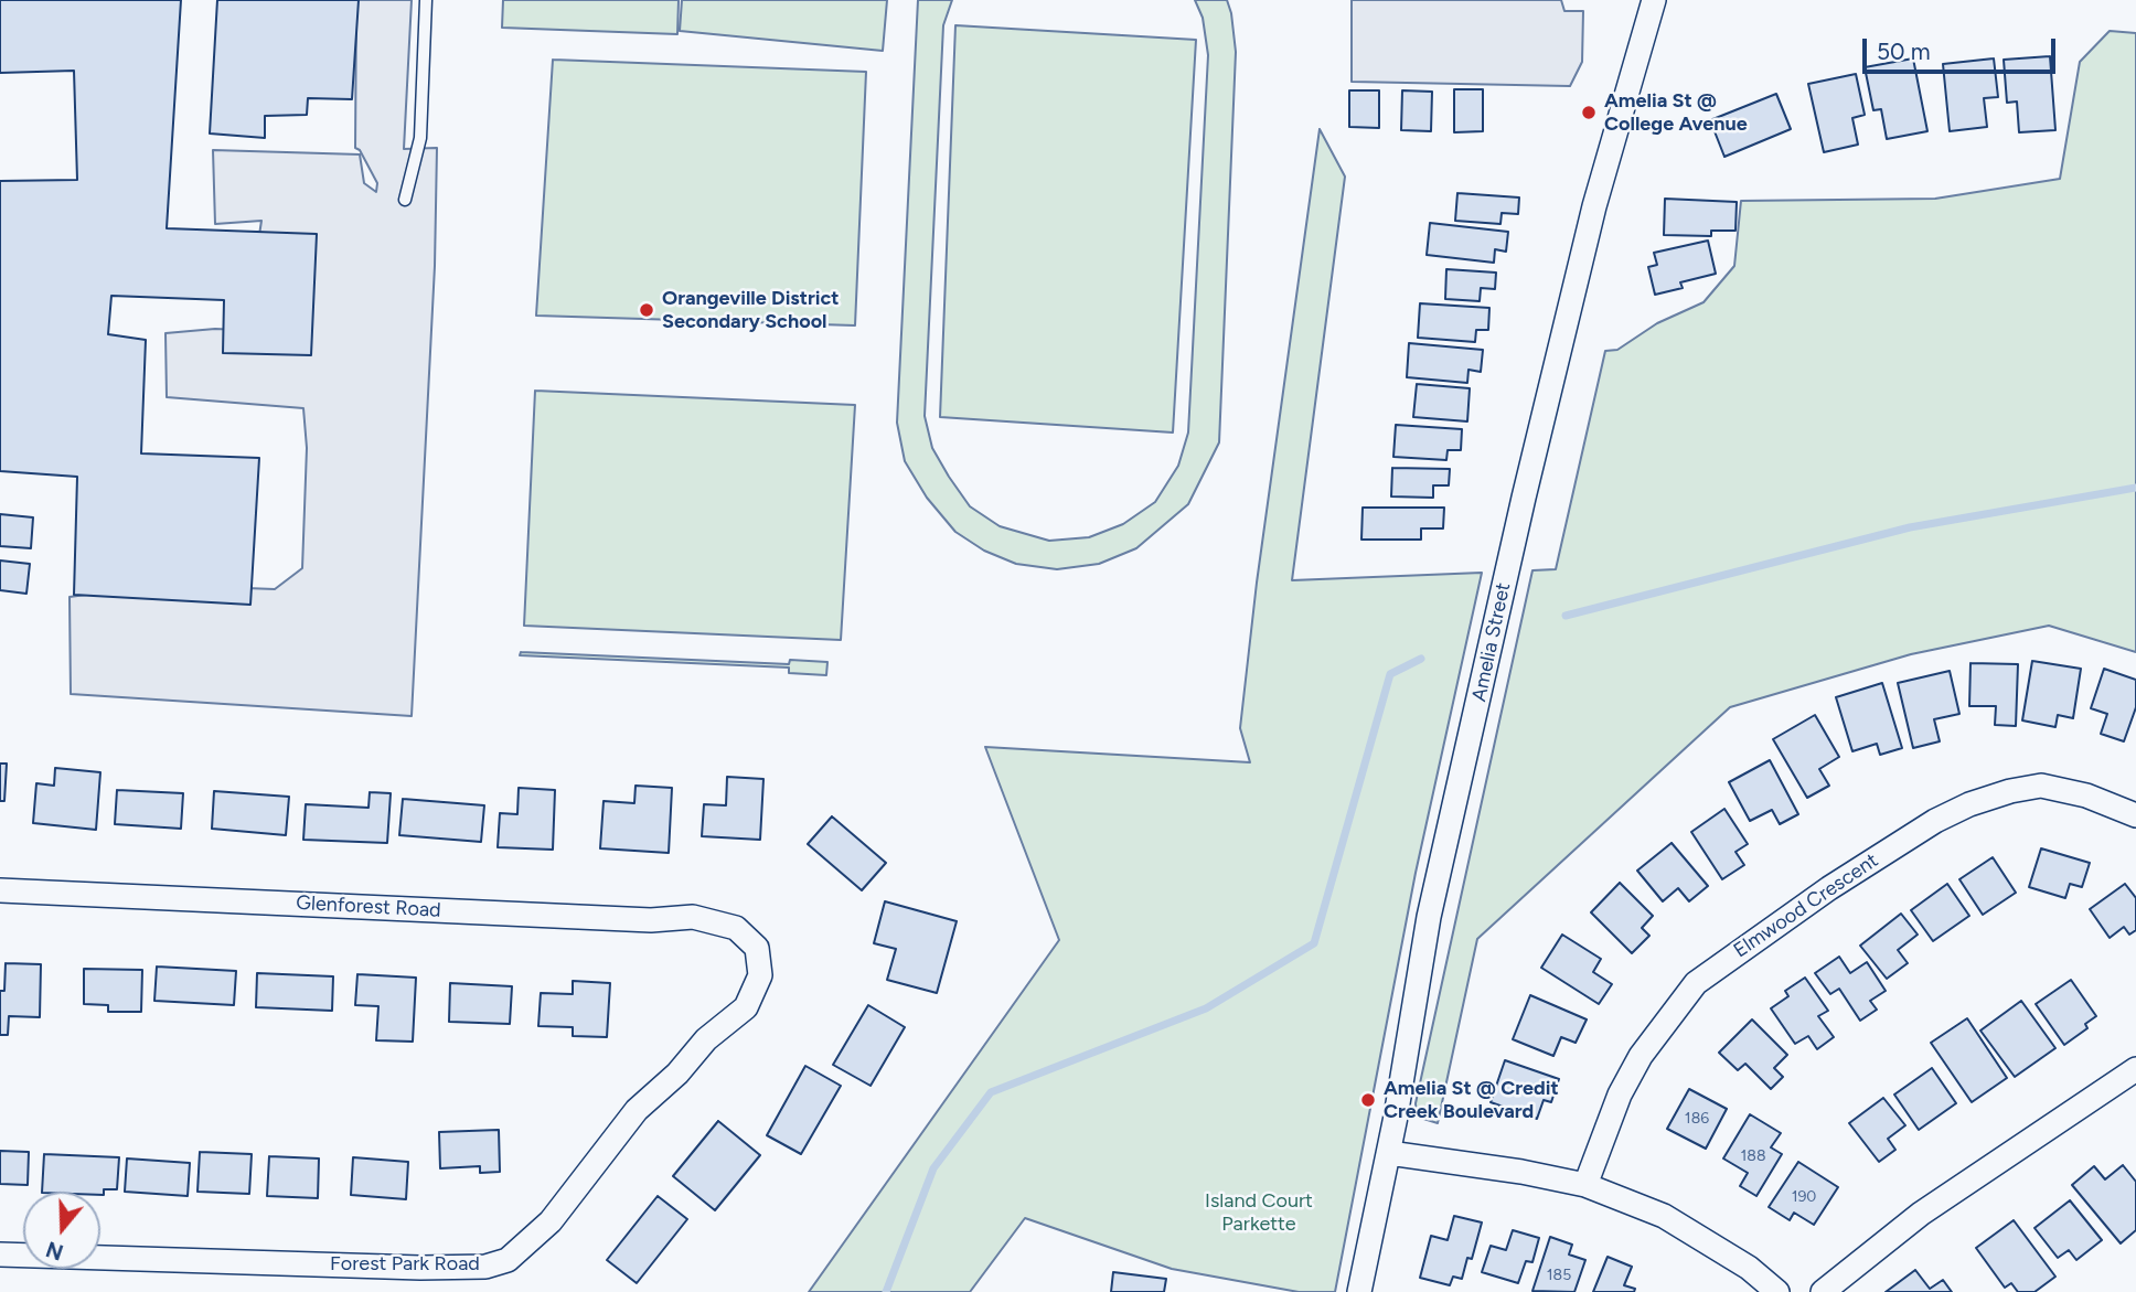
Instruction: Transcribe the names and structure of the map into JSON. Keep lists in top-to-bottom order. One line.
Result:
{"streets":{"street":["Amelia Street","Elmwood Crescent","Glenforest Road","Forest Park Road"]},"crossings":[["Glenforest Road","Forest Park Road"]],"parks":["Island Court Parkette"],"places":["Amelia St @ College Avenue","Orangeville District Secondary School","Amelia St @ Credit Creek Boulevard"],"house_numbers":["186","188","190","185"],"scale_bar":"50 m","north":"bottom"}
